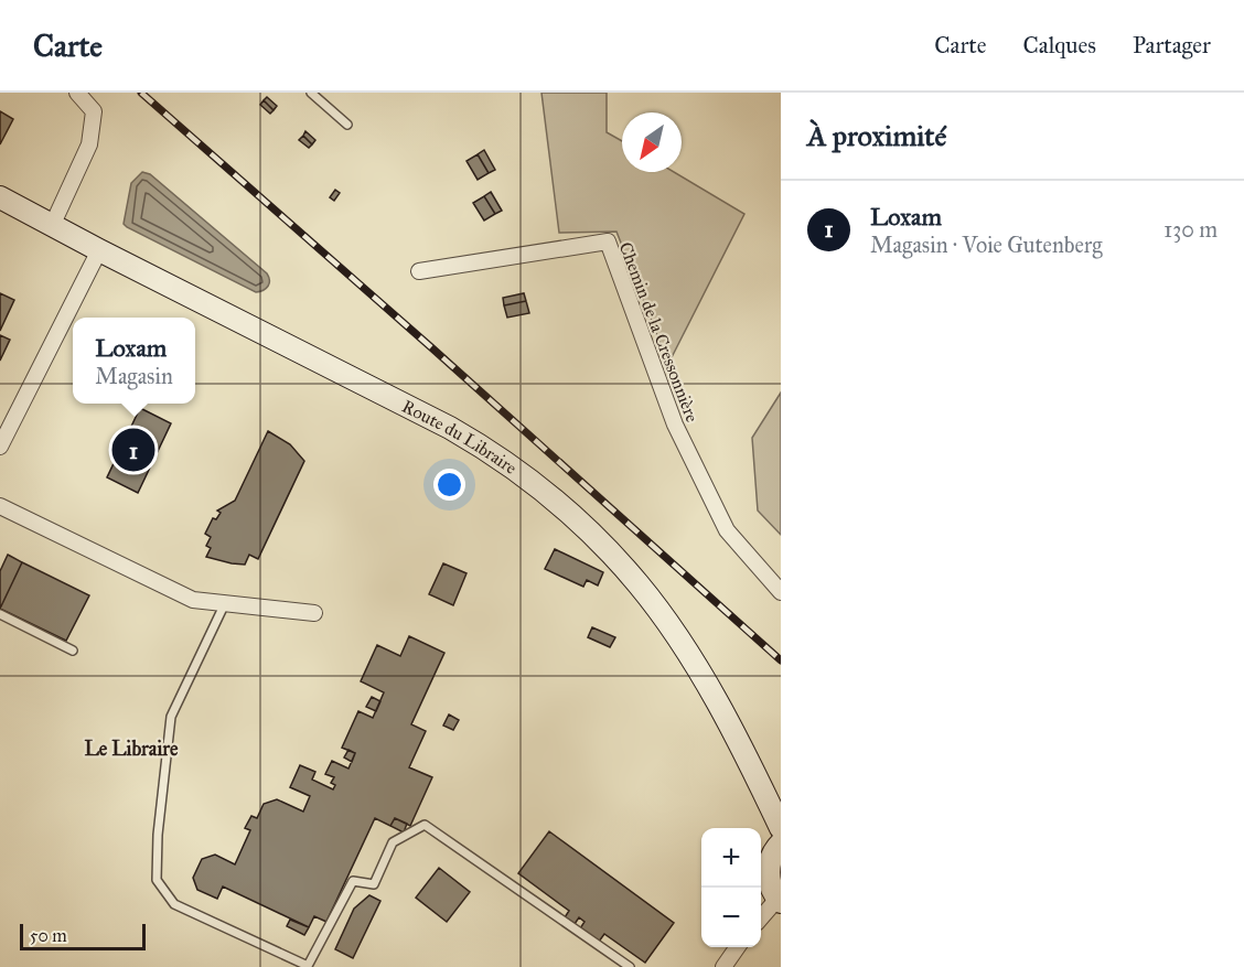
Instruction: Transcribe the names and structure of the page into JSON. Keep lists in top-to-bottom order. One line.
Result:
{"streets":{"main road":["Route du Libraire"],"street":["Chemin de la Cressonnière"]},"districts":["Le Libraire"],"scale_bar":"50 m","north":"bottom left","page":{"header":"Carte","nav":["Carte","Calques","Partager"],"heading":"À proximité","list":[{"mark":"1","name":"Loxam","note":"Magasin · Voie Gutenberg","value":"130 m"}],"popup":["Loxam","Magasin"],"pins":"1","map_buttons":["+","−"],"scale":"50 m"}}
